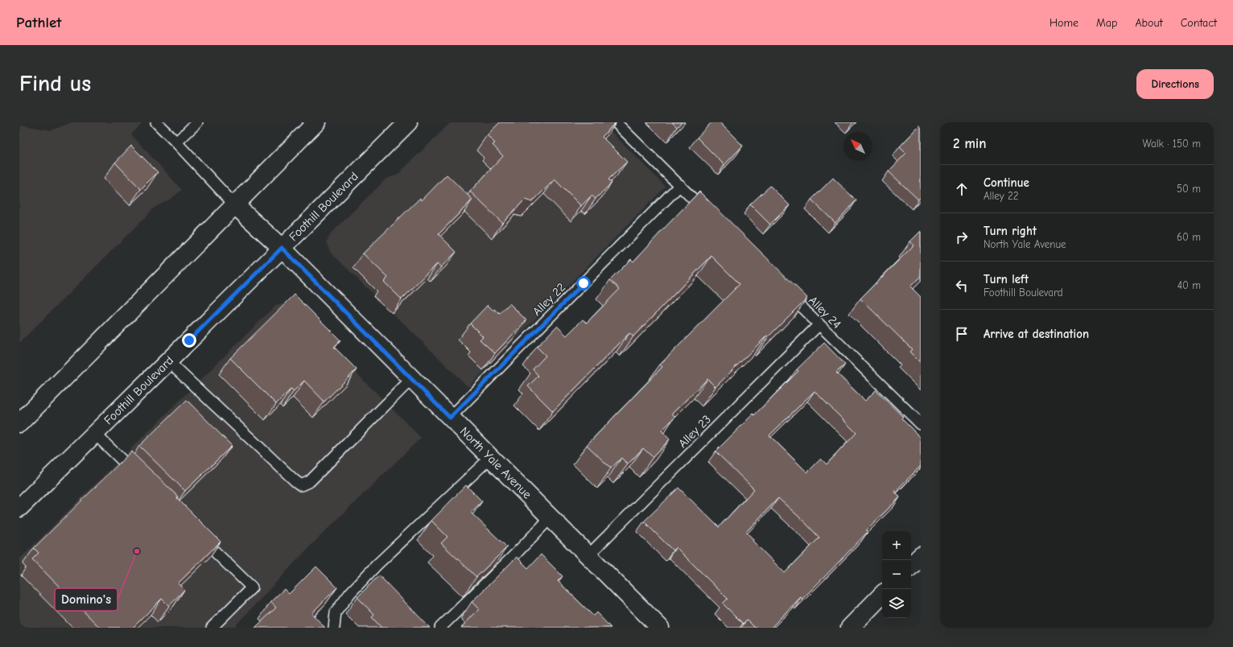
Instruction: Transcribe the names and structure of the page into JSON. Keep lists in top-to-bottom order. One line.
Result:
{"streets":{"main road":["Foothill Boulevard","North Yale Avenue"],"lane":["Alley 22","Alley 24","Alley 23"]},"crossings":[["Foothill Boulevard","North Yale Avenue"],["Alley 22","North Yale Avenue"],["Alley 24","Alley 23"],["Alley 23","North Yale Avenue"]],"places":["Domino's"],"north":"top left","page":{"header":"Pathlet","nav":["Home","Map","About","Contact"],"buttons":"Directions","title":"Find us","heading":["2 min","Walk · 150 m"],"list":[["Continue","Alley 22","50 m"],["Turn right","North Yale Avenue","60 m"],["Turn left","Foothill Boulevard","40 m"],"Arrive at destination"],"map_buttons":["+","−"]}}
